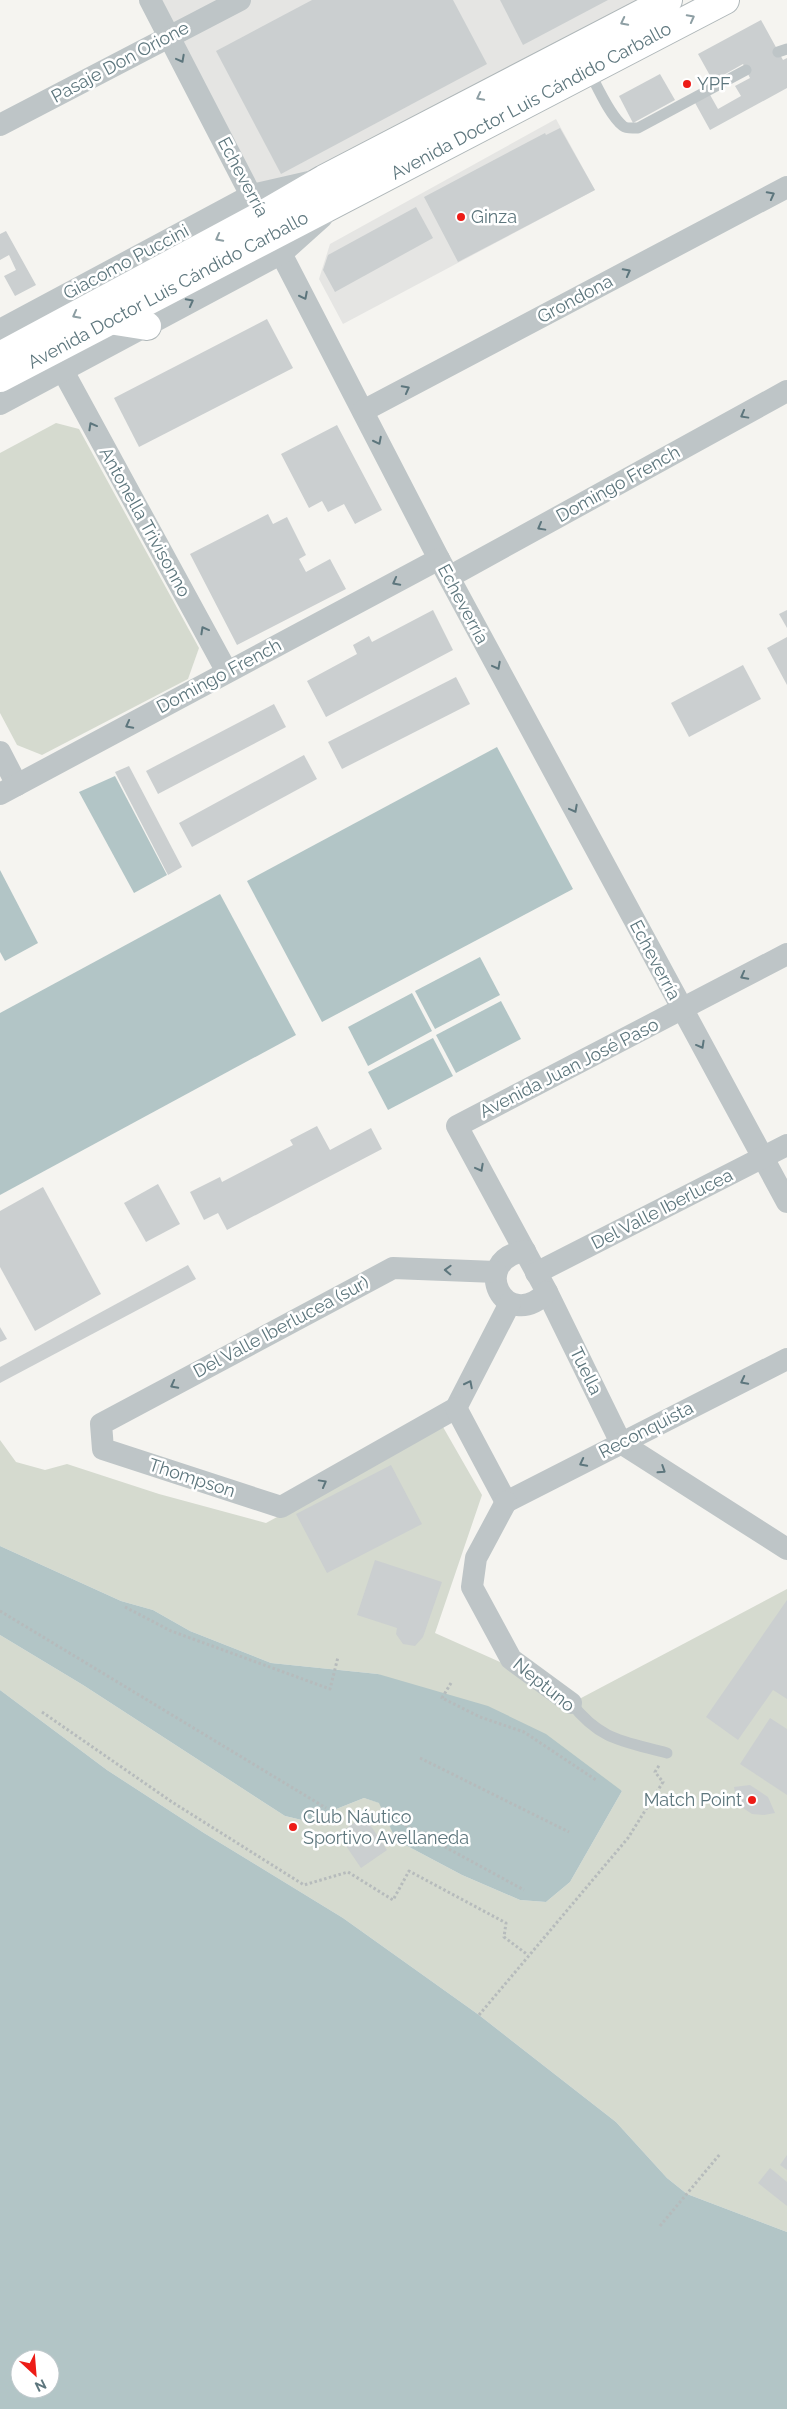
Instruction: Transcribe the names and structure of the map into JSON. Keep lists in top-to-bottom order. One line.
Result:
{"streets":{"main road":["Avenida Doctor Luis Cándido Carballo"],"street":["Pasaje Don Orione","Echeverría","Giacomo Puccini","Grondona","Domingo French","Antonella Trivisonno","Avenida Juan José Paso","Del Valle Iberlucea","Del Valle Iberlucea (sur)","Tuella","Reconquista","Thompson","Neptuno"]},"crossings":[["Pasaje Don Orione","Echeverría"],["Avenida Doctor Luis Cándido Carballo","Echeverría"],["Avenida Doctor Luis Cándido Carballo","Giacomo Puccini"],["Avenida Doctor Luis Cándido Carballo","Antonella Trivisonno"],["Echeverría","Giacomo Puccini"],["Echeverría","Grondona"],["Echeverría","Domingo French"],["Echeverría","Avenida Juan José Paso"],["Echeverría","Del Valle Iberlucea"],["Domingo French","Antonella Trivisonno"],["Avenida Juan José Paso","Tuella"],["Del Valle Iberlucea","Del Valle Iberlucea (sur)"],["Del Valle Iberlucea","Tuella"],["Del Valle Iberlucea (sur)","Tuella"],["Del Valle Iberlucea (sur)","Thompson"],["Tuella","Reconquista"],["Reconquista","Neptuno"]],"one_way":["Echeverría","Grondona","Domingo French","Antonella Trivisonno","Del Valle Iberlucea (sur)","Tuella","Reconquista","Thompson"],"places":["YPF","Ginza","Match Point","Club Náutico Sportivo Avellaneda"],"north":"bottom right"}
